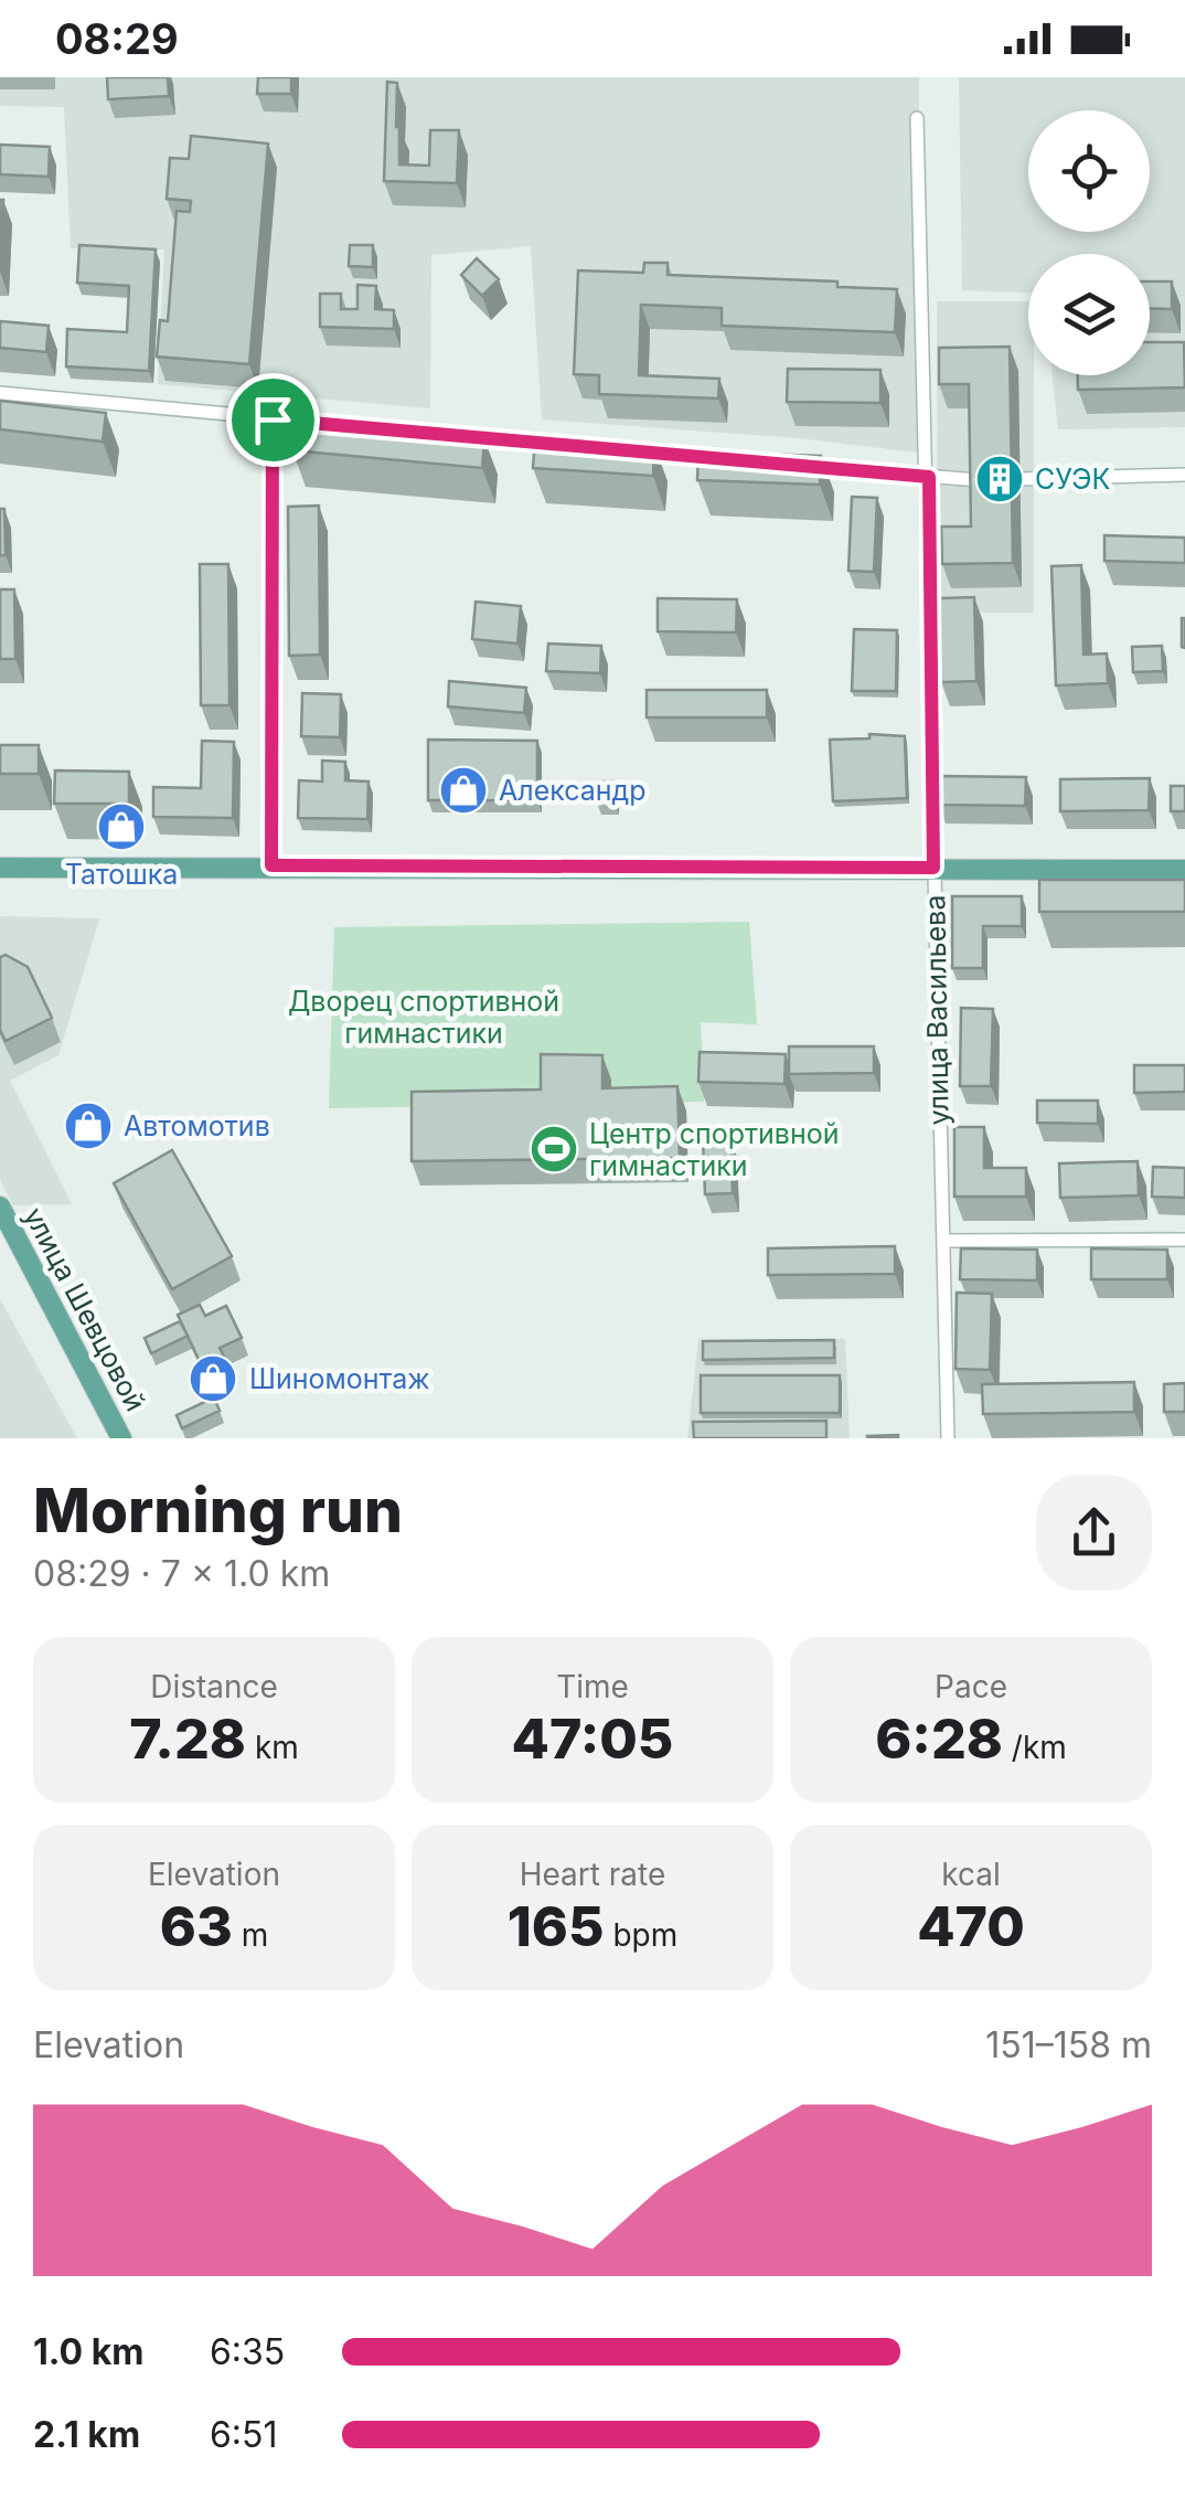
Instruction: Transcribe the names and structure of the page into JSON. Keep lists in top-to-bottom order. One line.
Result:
{"streets":{"main road":["улица Шевцовой"],"street":["улица Васильева"]},"parks":["Дворец спортивной гимнастики"],"places":{"building":["СУЭК"],"shop":["Александр","Татошка","Автомотив","Шиномонтаж"],"sports":["Центр спортивной гимнастики"]},"page":{"status":"08:29","heading":["Morning run","08:29 · 7 × 1.0 km"],"stats":[["Distance","7.28 km"],["Time","47:05"],["Pace","6:28 /km"],["Elevation","63 m"],["Heart rate","165 bpm"],["kcal","470"]],"chart":["Elevation","151–158 m"],"list":[{"name":"1.0 km","note":"6:35"},{"name":"2.1 km","note":"6:51"}]}}
